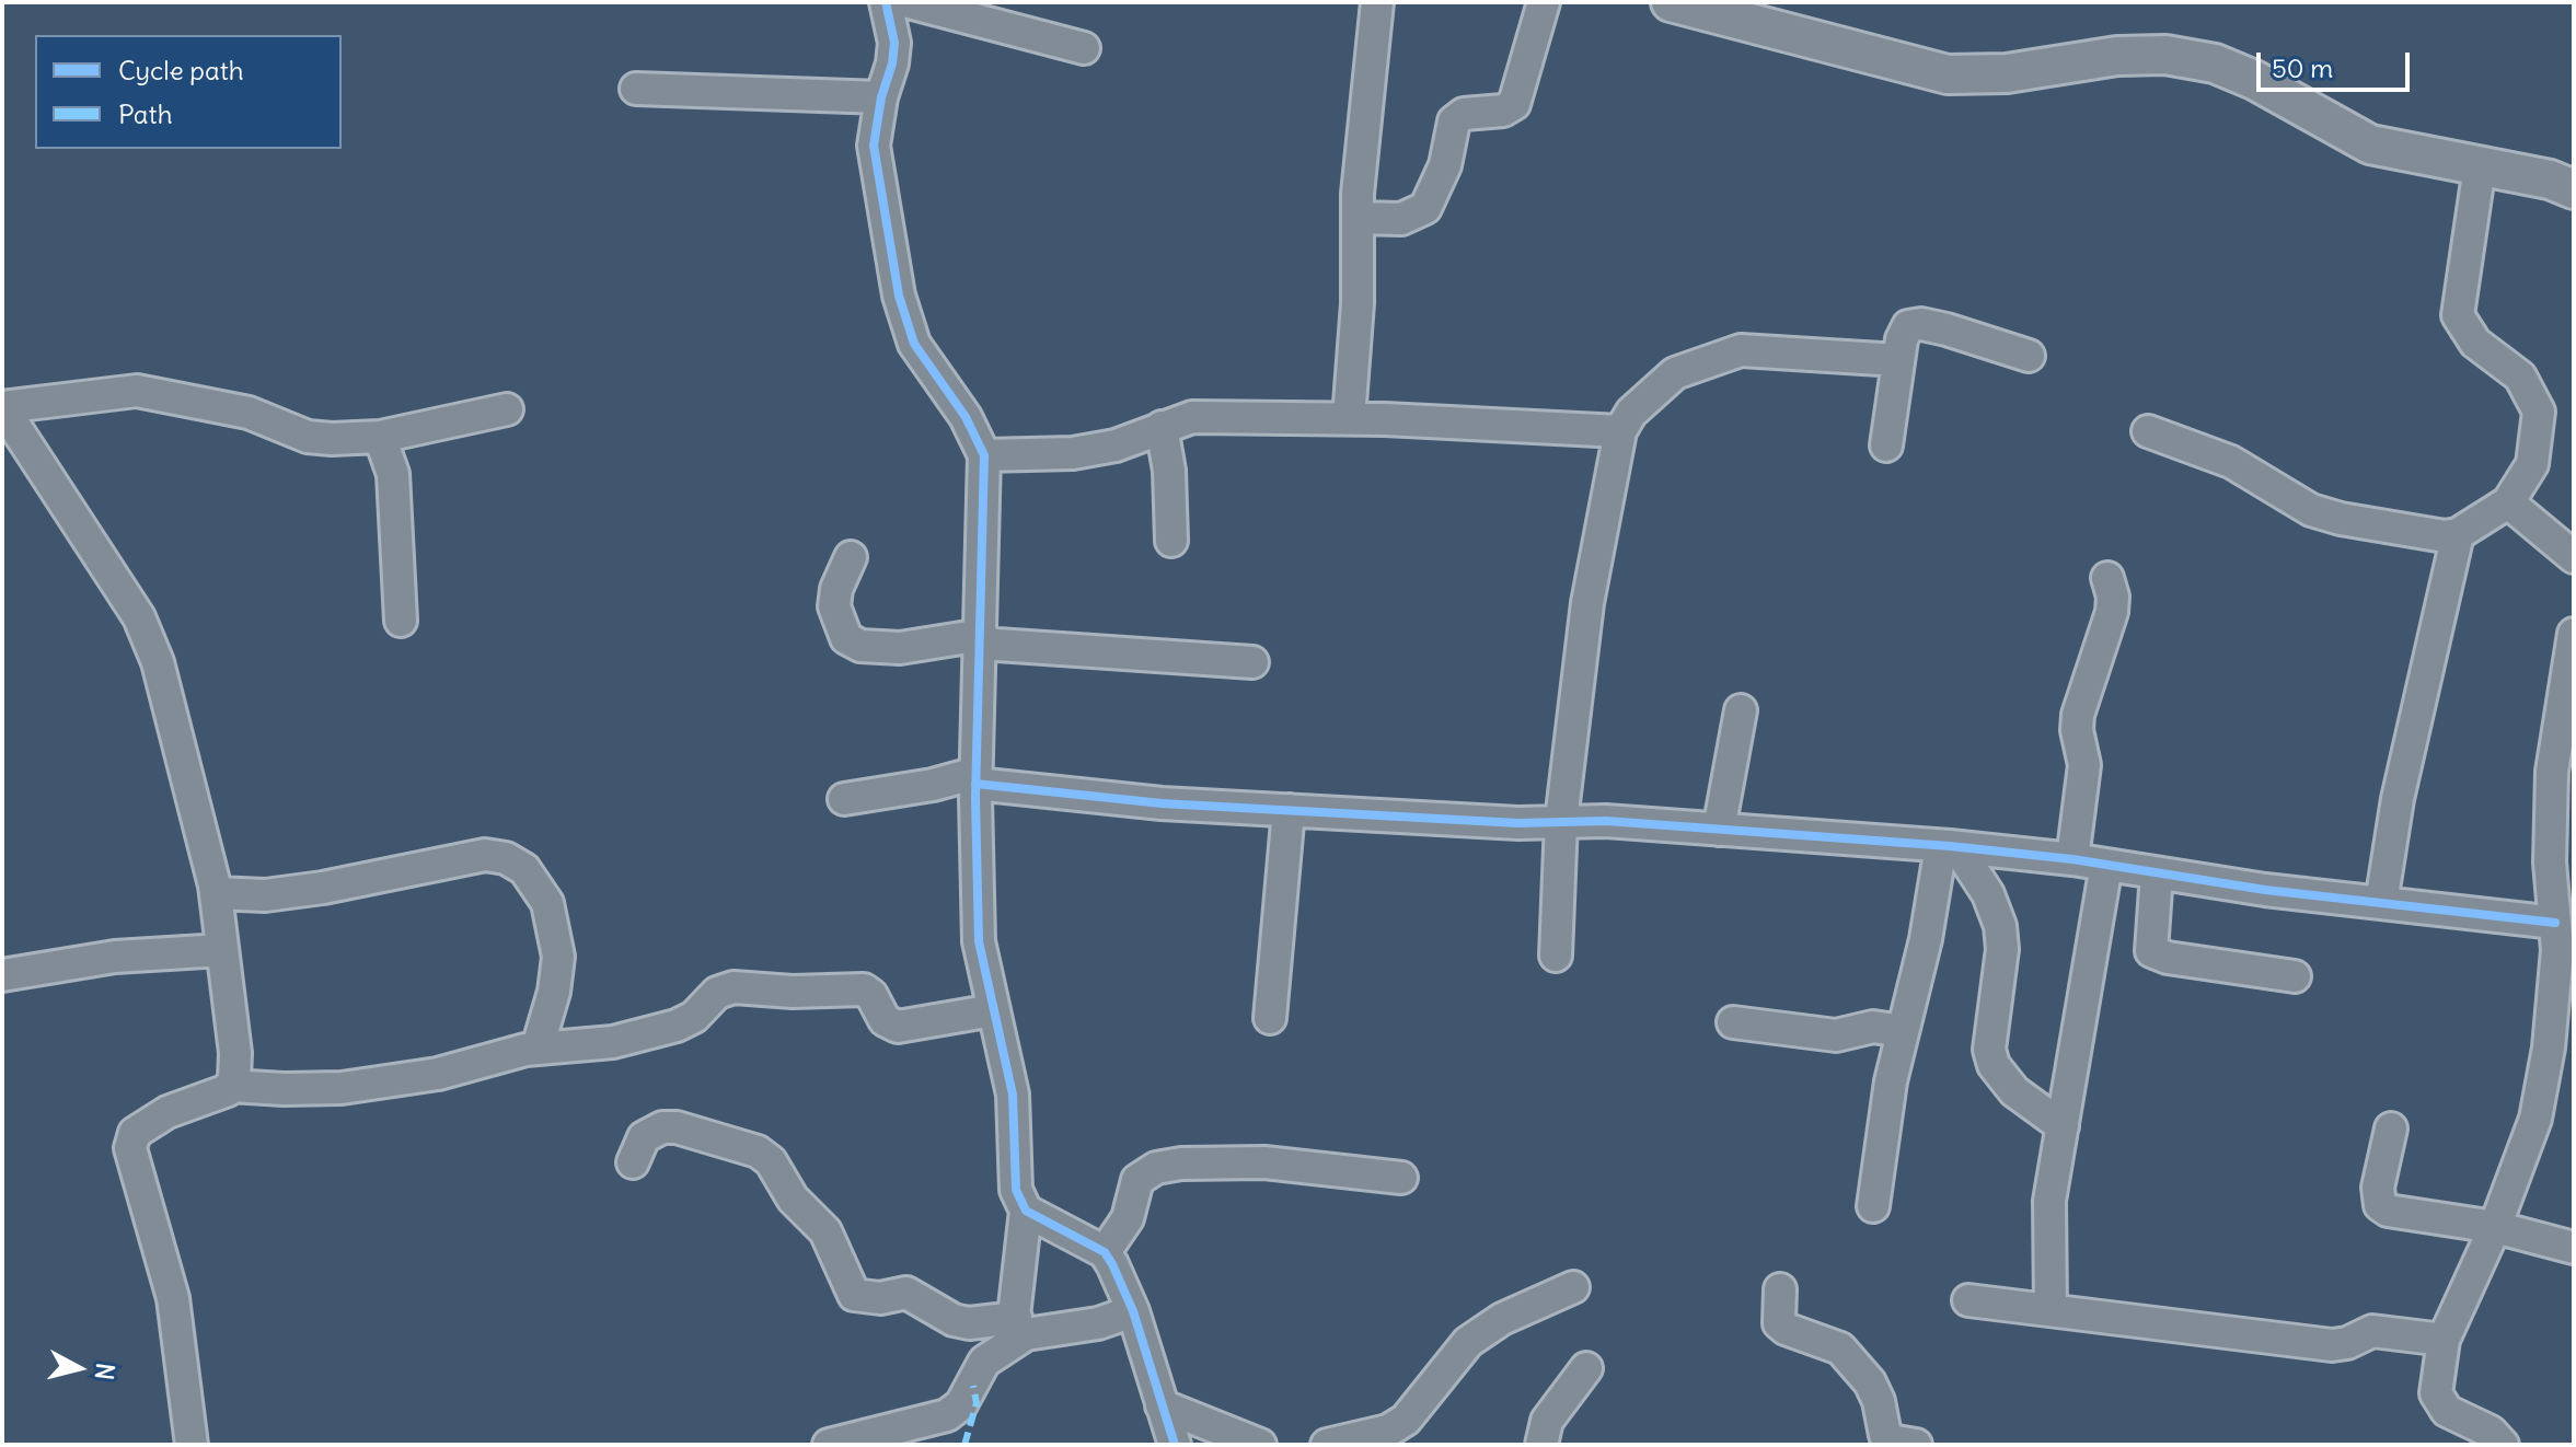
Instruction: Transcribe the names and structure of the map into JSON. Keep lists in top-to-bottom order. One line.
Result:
{"legend":["Cycle path","Path"],"scale_bar":"50 m","north":"right"}
